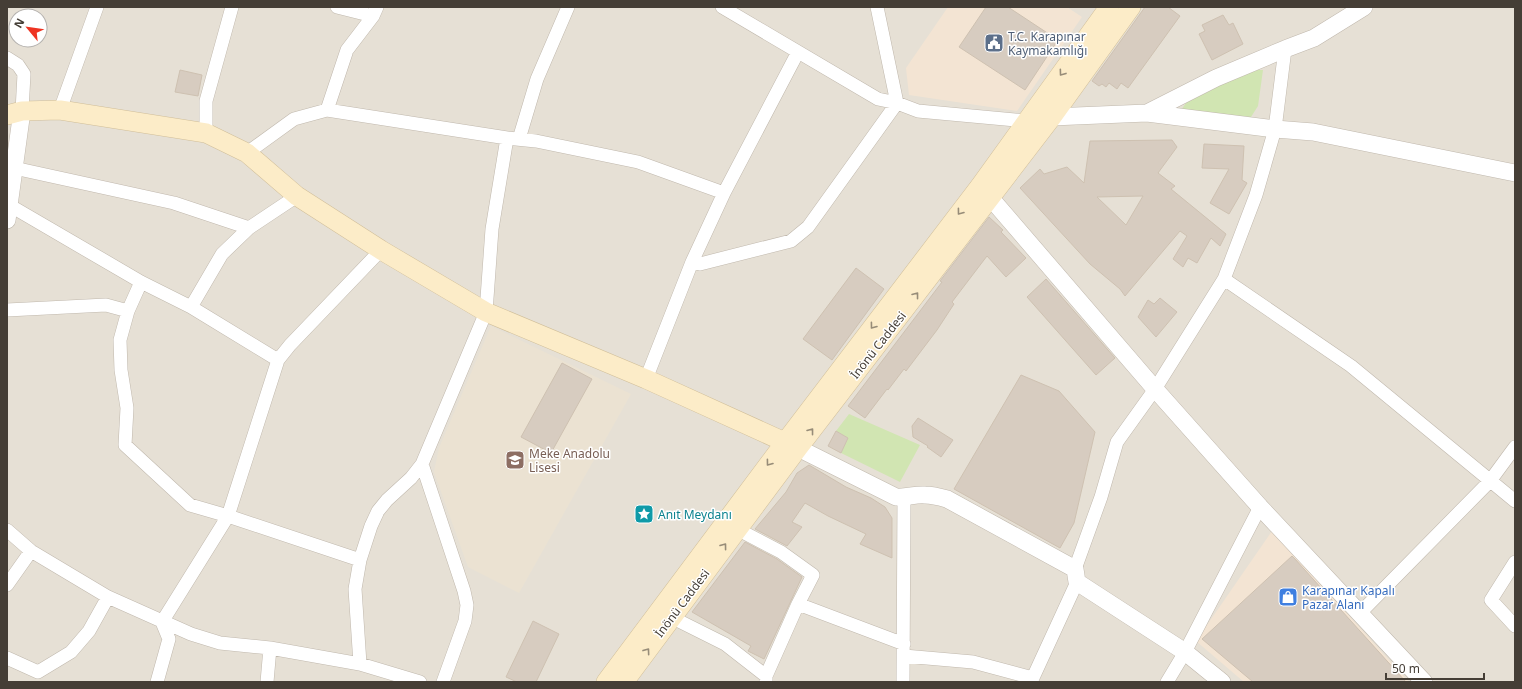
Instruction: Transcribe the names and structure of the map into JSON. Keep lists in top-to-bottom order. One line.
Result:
{"streets":{"main road":["İnönü Caddesi"]},"places":{"public building":["T.C. Karapınar Kaymakamlığı"],"school or university":["Meke Anadolu Lisesi"],"place":["Anıt Meydanı"],"shop":["Karapınar Kapalı Pazar Alanı"]},"scale_bar":"50 m","north":"top left"}
